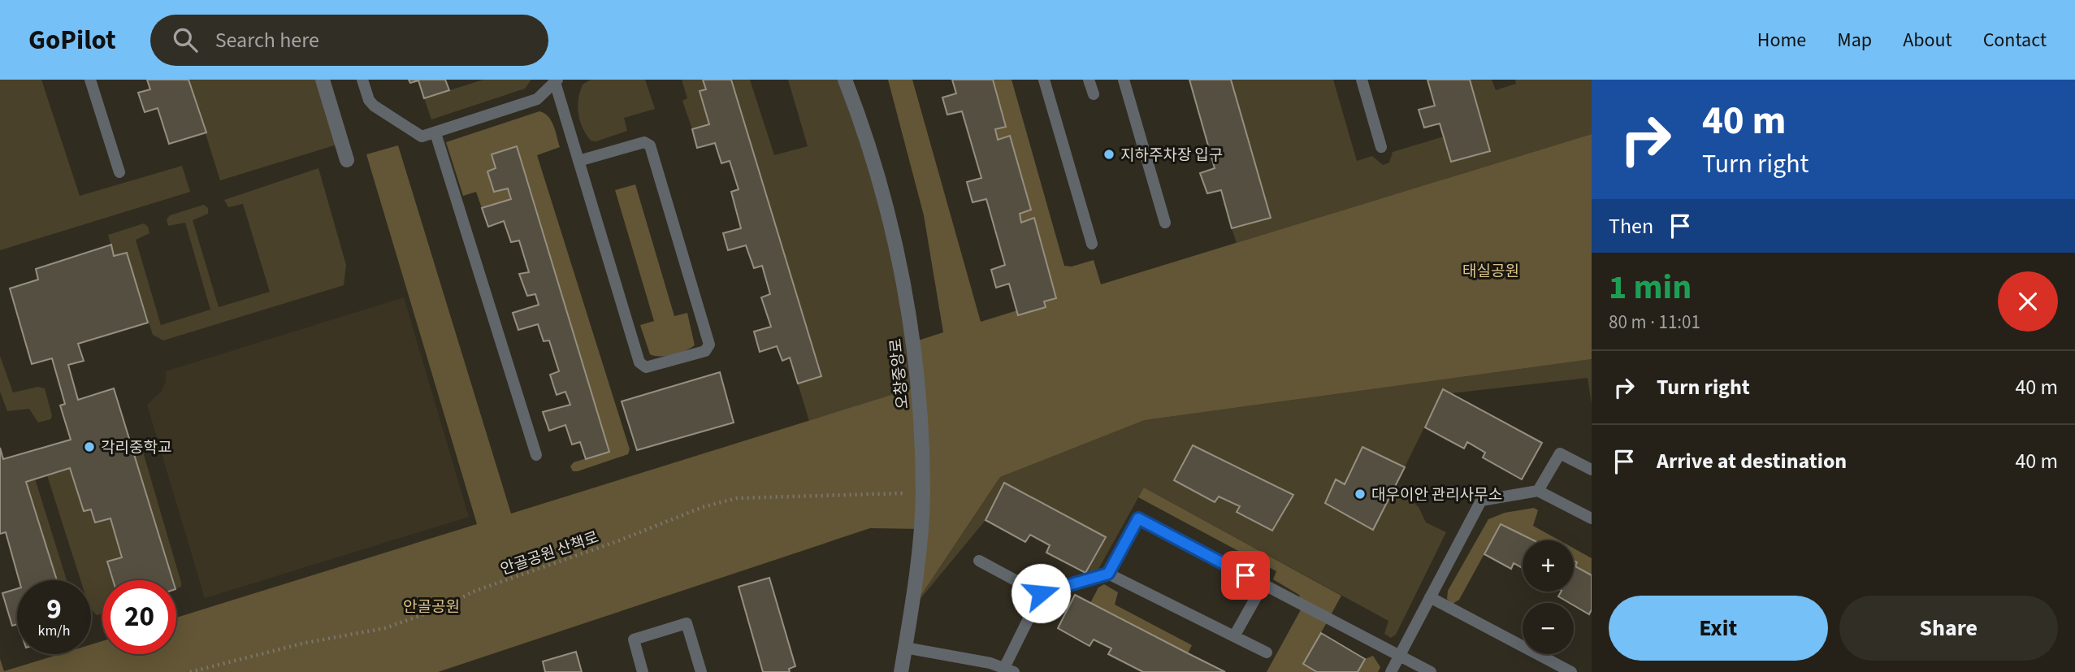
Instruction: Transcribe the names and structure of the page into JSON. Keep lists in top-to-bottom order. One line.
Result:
{"streets":{"street":["오창중앙로"],"path":["안골공원 산책로"]},"crossings":[["오창중앙로","안골공원 산책로"]],"parks":["태실공원","안골공원"],"places":["지하주차장 입구","각리중학교","대우이안 관리사무소"],"page":{"header":"GoPilot","search":"Search here","nav":["Home","Map","About","Contact"],"turn":["40 m","Turn right"],"then":"Then","heading":["1 min","80 m · 11:01"],"list":[{"name":"Turn right","value":"40 m"},{"name":"Arrive at destination","value":"40 m"}],"map_buttons":["+","−"],"speed":"9 km/h","limit":"20","buttons":["Exit","Share"]}}
